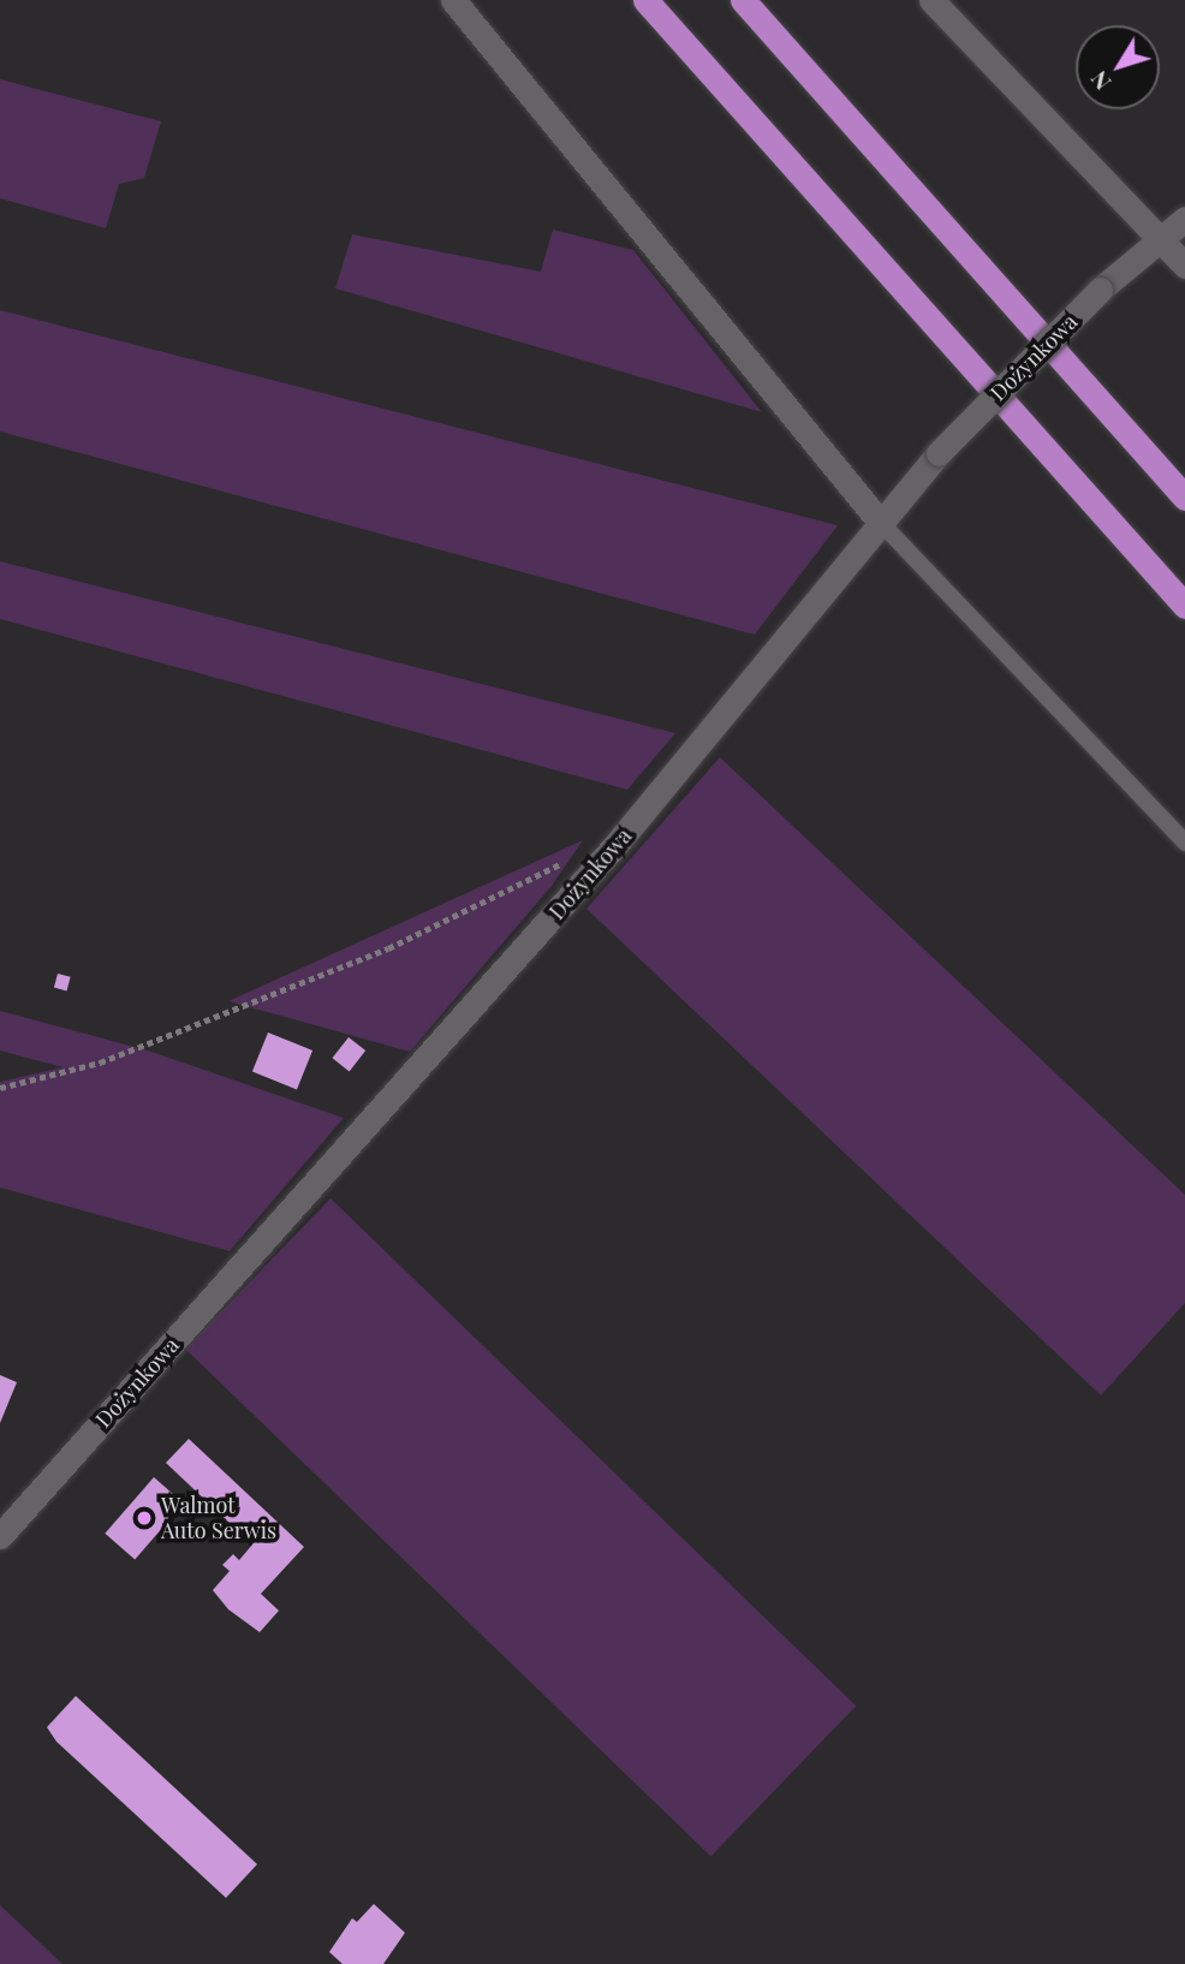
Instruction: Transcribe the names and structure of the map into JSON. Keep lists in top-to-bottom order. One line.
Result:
{"streets":{"street":["Dożynkowa"]},"places":["Walmot Auto Serwis"],"north":"bottom left"}
